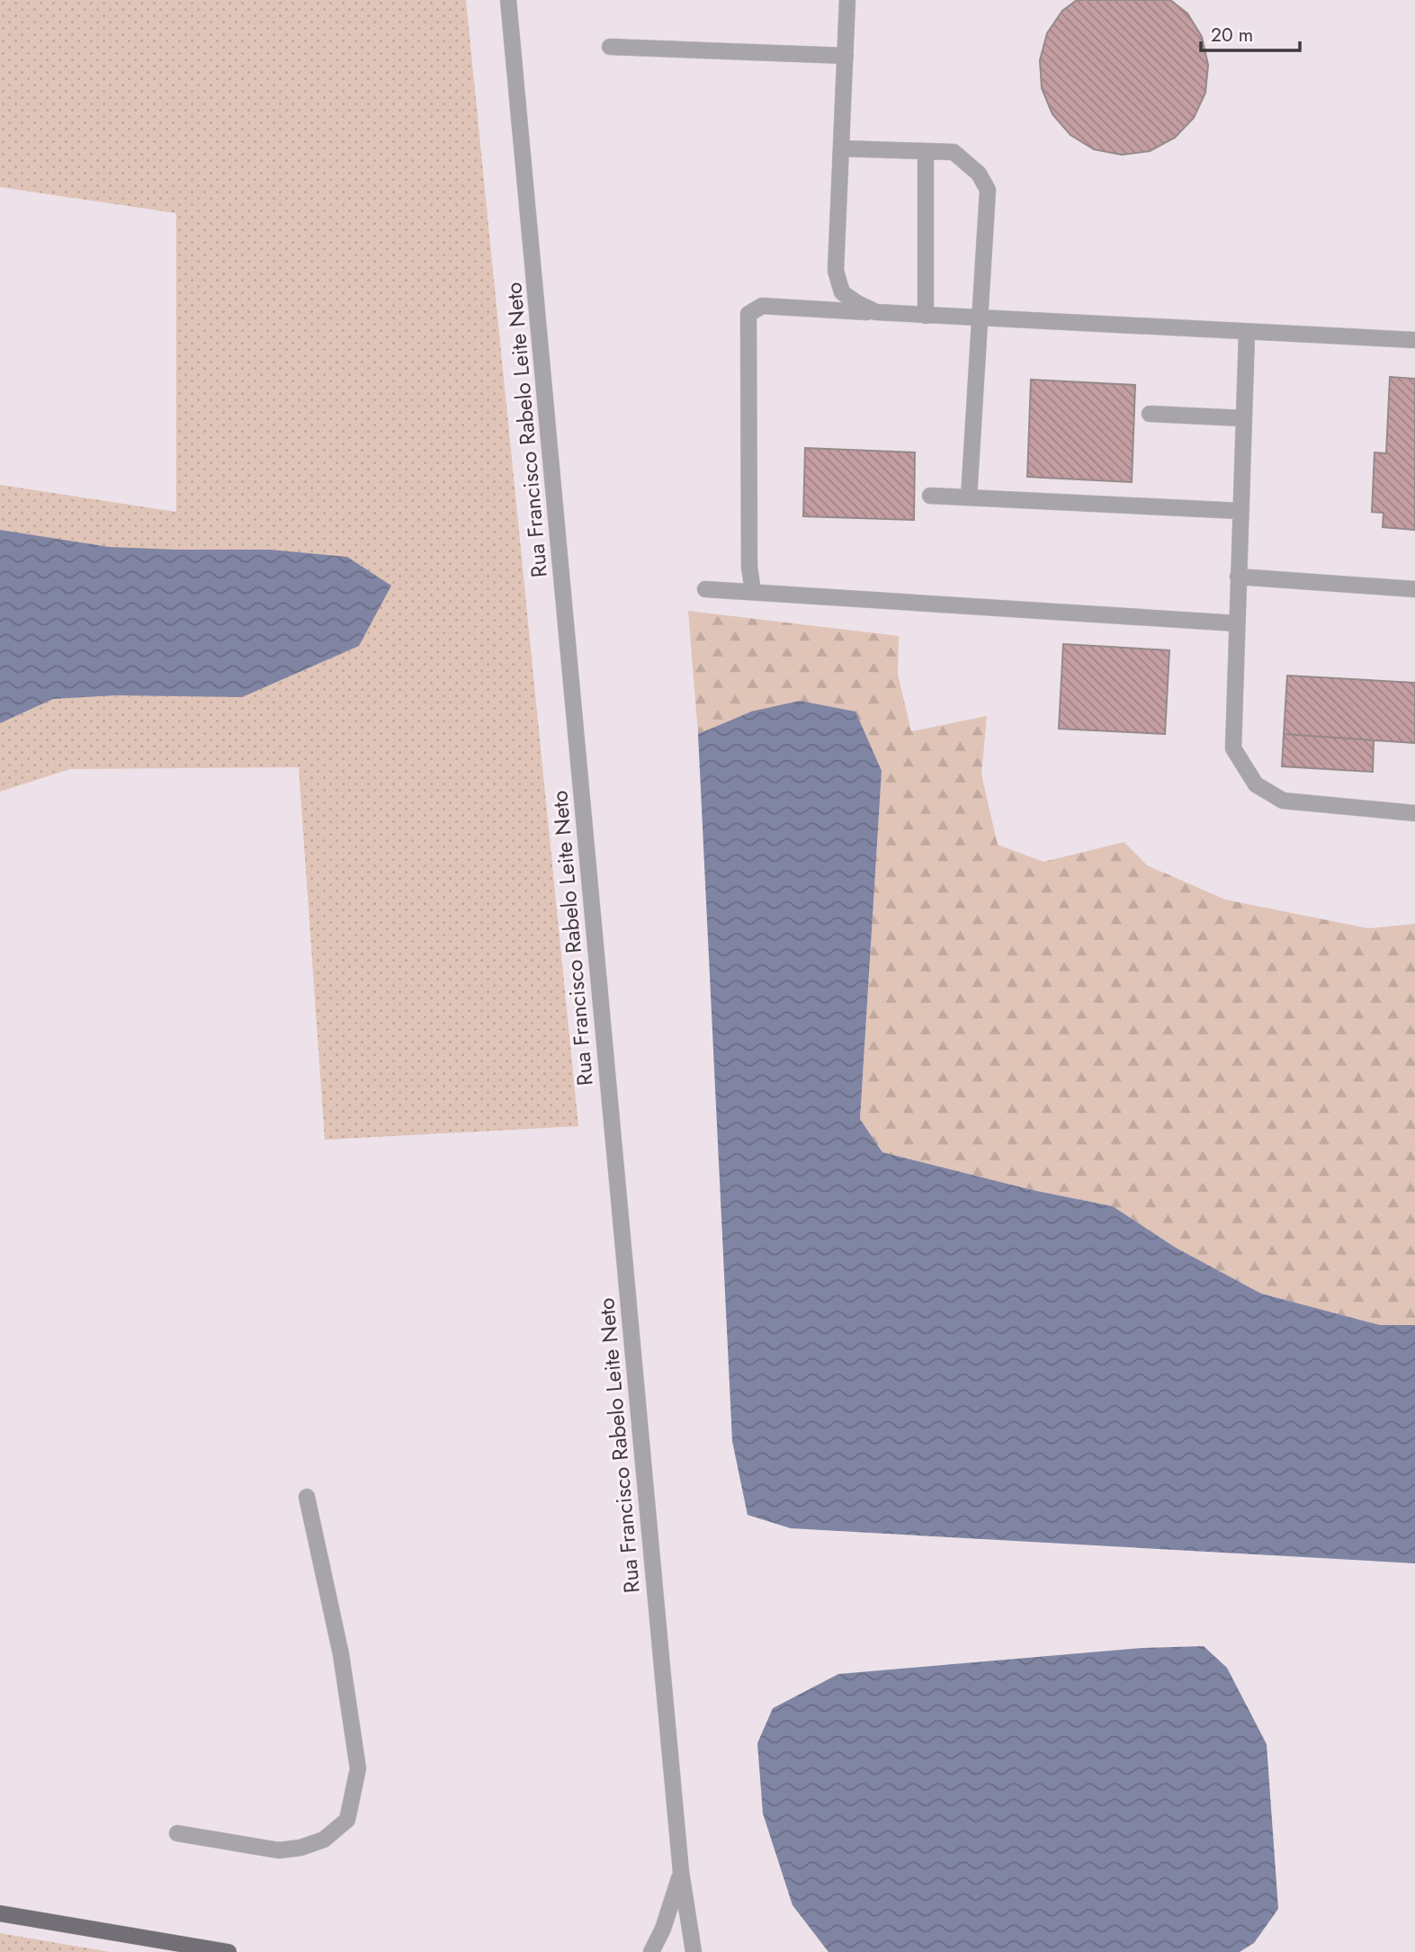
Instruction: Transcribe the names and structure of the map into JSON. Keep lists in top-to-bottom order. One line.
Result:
{"streets":{"street":["Rua Francisco Rabelo Leite Neto"]},"scale_bar":"20 m"}
